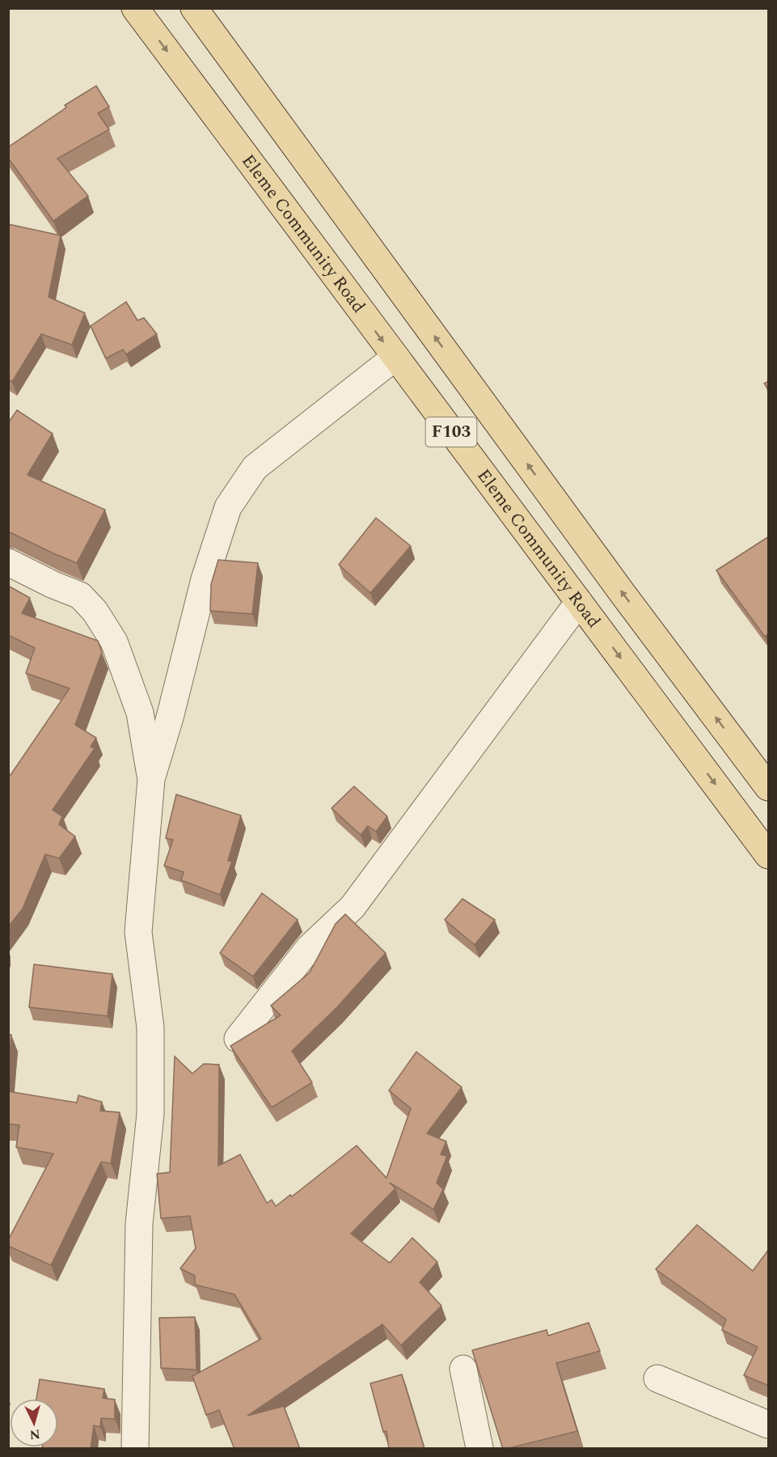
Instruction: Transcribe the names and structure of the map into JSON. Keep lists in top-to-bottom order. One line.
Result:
{"streets":{"main road":["Eleme Community Road","F103"]},"north":"bottom"}
